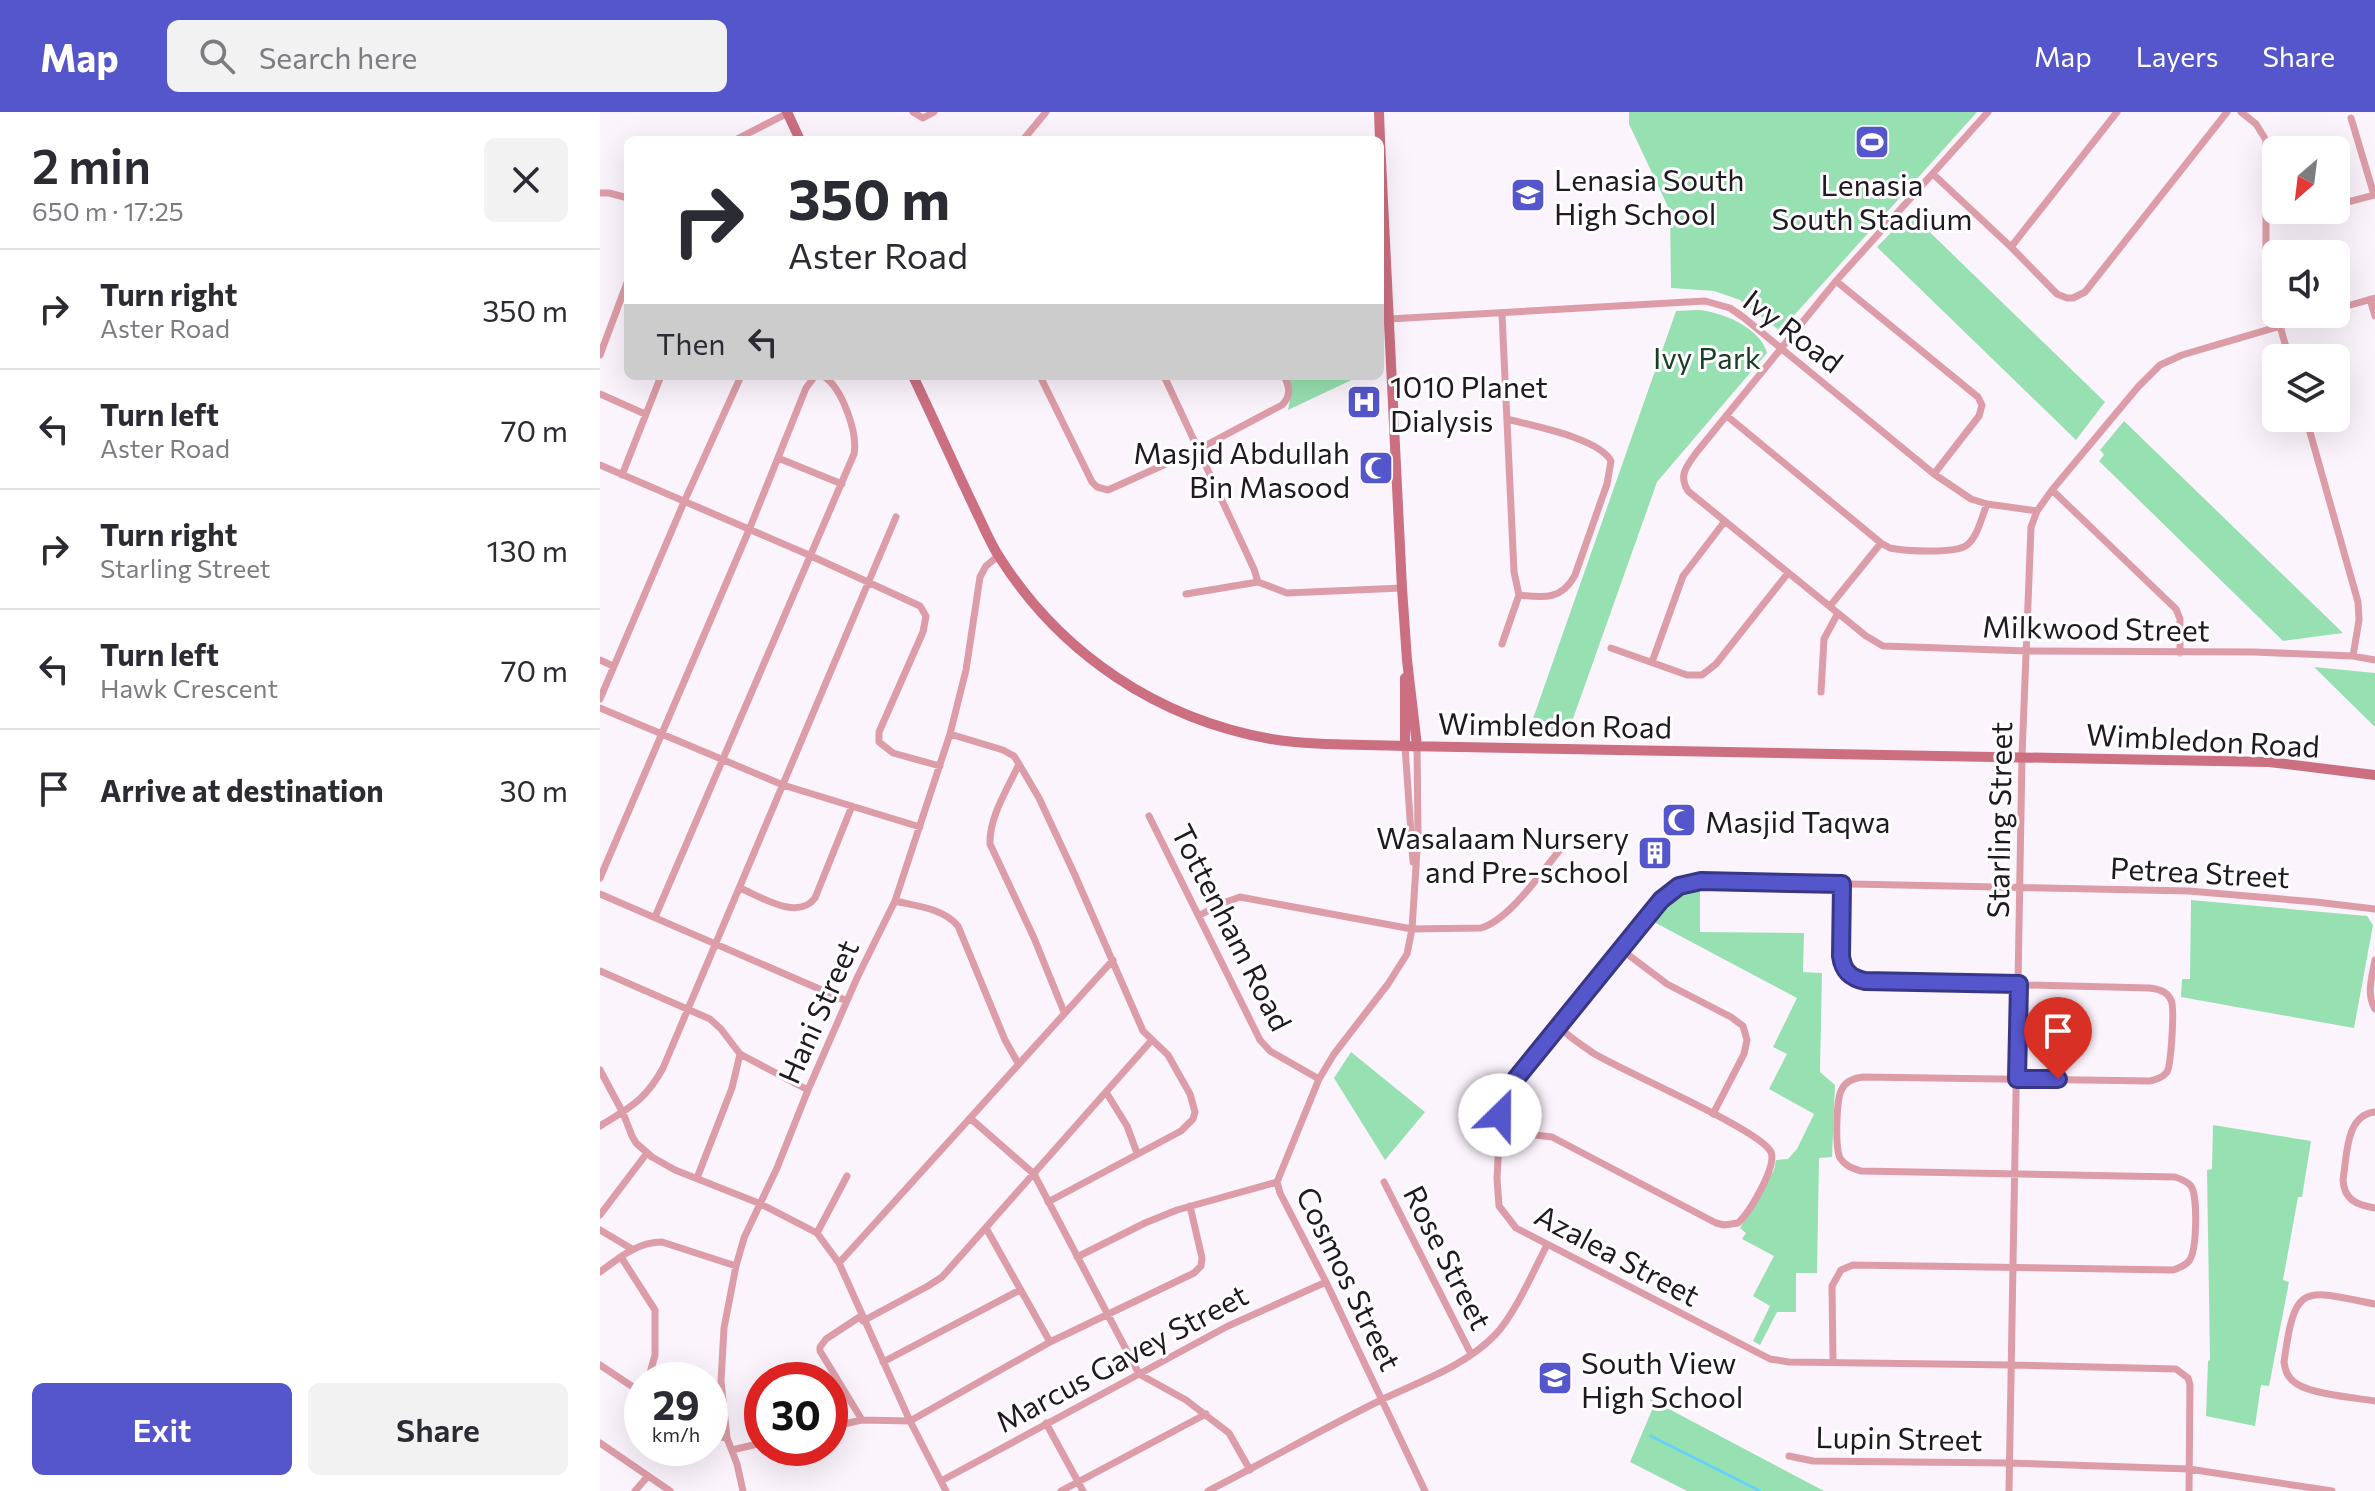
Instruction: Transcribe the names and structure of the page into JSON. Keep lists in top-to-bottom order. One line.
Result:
{"streets":{"street":["Ivy Road","Milkwood Street","Wimbledon Road","Starling Street","Petrea Street","Tottenham Road","Hani Street","Azalea Street","Rose Street","Cosmos Street","Marcus Gavey Street","Lupin Street"]},"crossings":[["Ivy Road","Starling Street"],["Milkwood Street","Starling Street"],["Wimbledon Road","Starling Street"],["Wimbledon Road","Hani Street"],["Wimbledon Road","Cosmos Street"],["Starling Street","Petrea Street"],["Starling Street","Azalea Street"],["Starling Street","Lupin Street"],["Petrea Street","Azalea Street"],["Tottenham Road","Cosmos Street"],["Cosmos Street","Marcus Gavey Street"]],"parks":["Ivy Park"],"places":{"sports":["Lenasia South Stadium"],"school or university":["Lenasia South High School","South View High School"],"hospital":["1010 Planet Dialysis"],"mosque":["Masjid Abdullah Bin Masood","Masjid Taqwa"],"building":["Wasalaam Nursery and Pre-school"]},"north":"bottom left","page":{"header":"Map","search":"Search here","nav":["Map","Layers","Share"],"heading":["2 min","650 m · 17:25"],"turn":["350 m","Aster Road"],"list":[{"name":"Turn right","note":"Aster Road","value":"350 m"},{"name":"Turn left","note":"Aster Road","value":"70 m"},{"name":"Turn right","note":"Starling Street","value":"130 m"},{"name":"Turn left","note":"Hawk Crescent","value":"70 m"},{"name":"Arrive at destination","value":"30 m"}],"then":"Then","speed":"29 km/h","limit":"30","buttons":["Exit","Share"]}}
